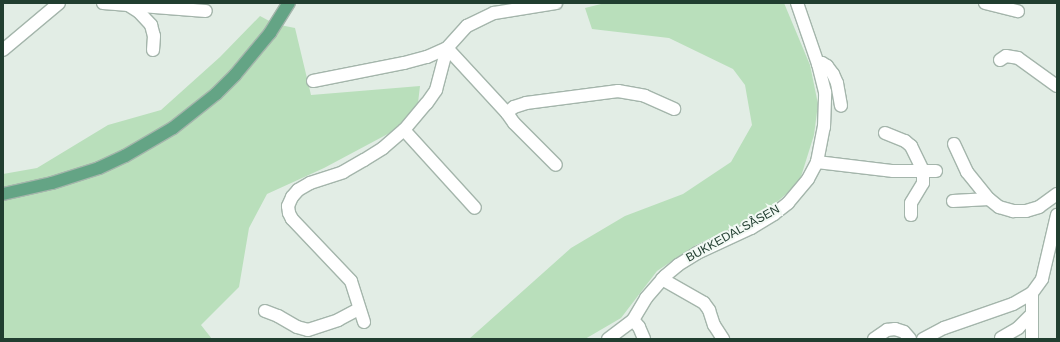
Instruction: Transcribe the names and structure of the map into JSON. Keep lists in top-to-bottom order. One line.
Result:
{"streets":{"street":["BUKKEDALSÅSEN"]}}
